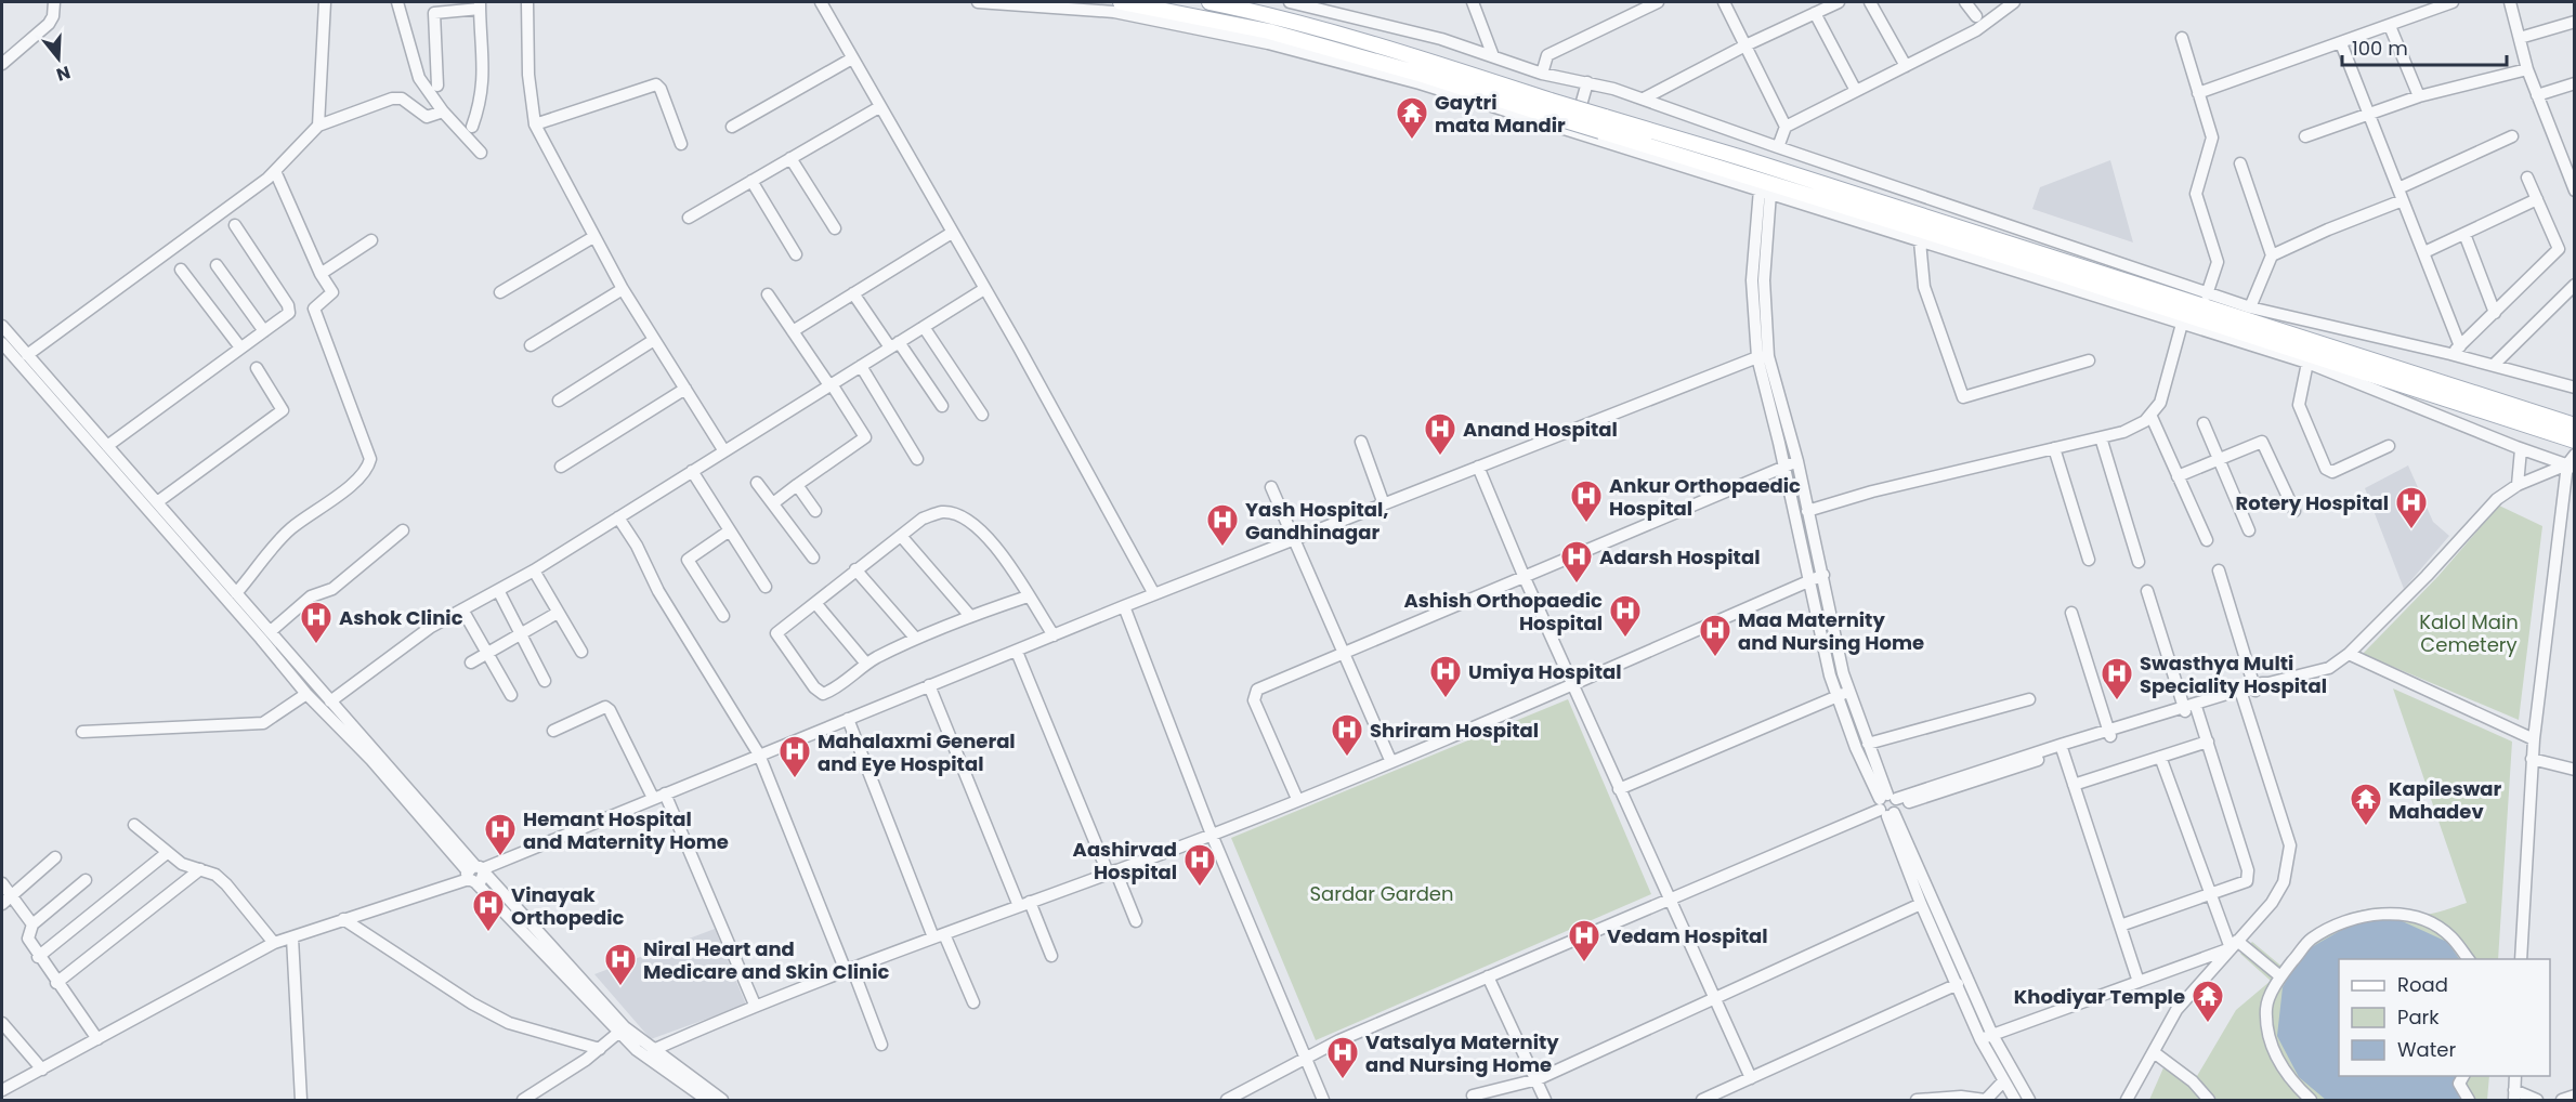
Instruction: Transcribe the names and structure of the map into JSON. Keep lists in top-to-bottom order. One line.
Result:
{"parks":["Kalol Main Cemetery","Sardar Garden"],"places":{"temple":["Gaytri mata Mandir","Kapileswar Mahadev","Khodiyar Temple"],"hospital":["Anand Hospital","Ankur Orthopaedic Hospital","Rotery Hospital","Yash Hospital, Gandhinagar","Adarsh Hospital","Ashish Orthopaedic Hospital","Ashok Clinic","Maa Maternity and Nursing Home","Umiya Hospital","Swasthya Multi Speciality Hospital","Shriram Hospital","Mahalaxmi General and Eye Hospital","Hemant Hospital and Maternity Home","Aashirvad Hospital","Vinayak Orthopedic","Vedam Hospital","Niral Heart and Medicare and Skin Clinic","Vatsalya Maternity and Nursing Home"]},"legend":["Road","Park","Water"],"scale_bar":"100 m","north":"bottom"}
